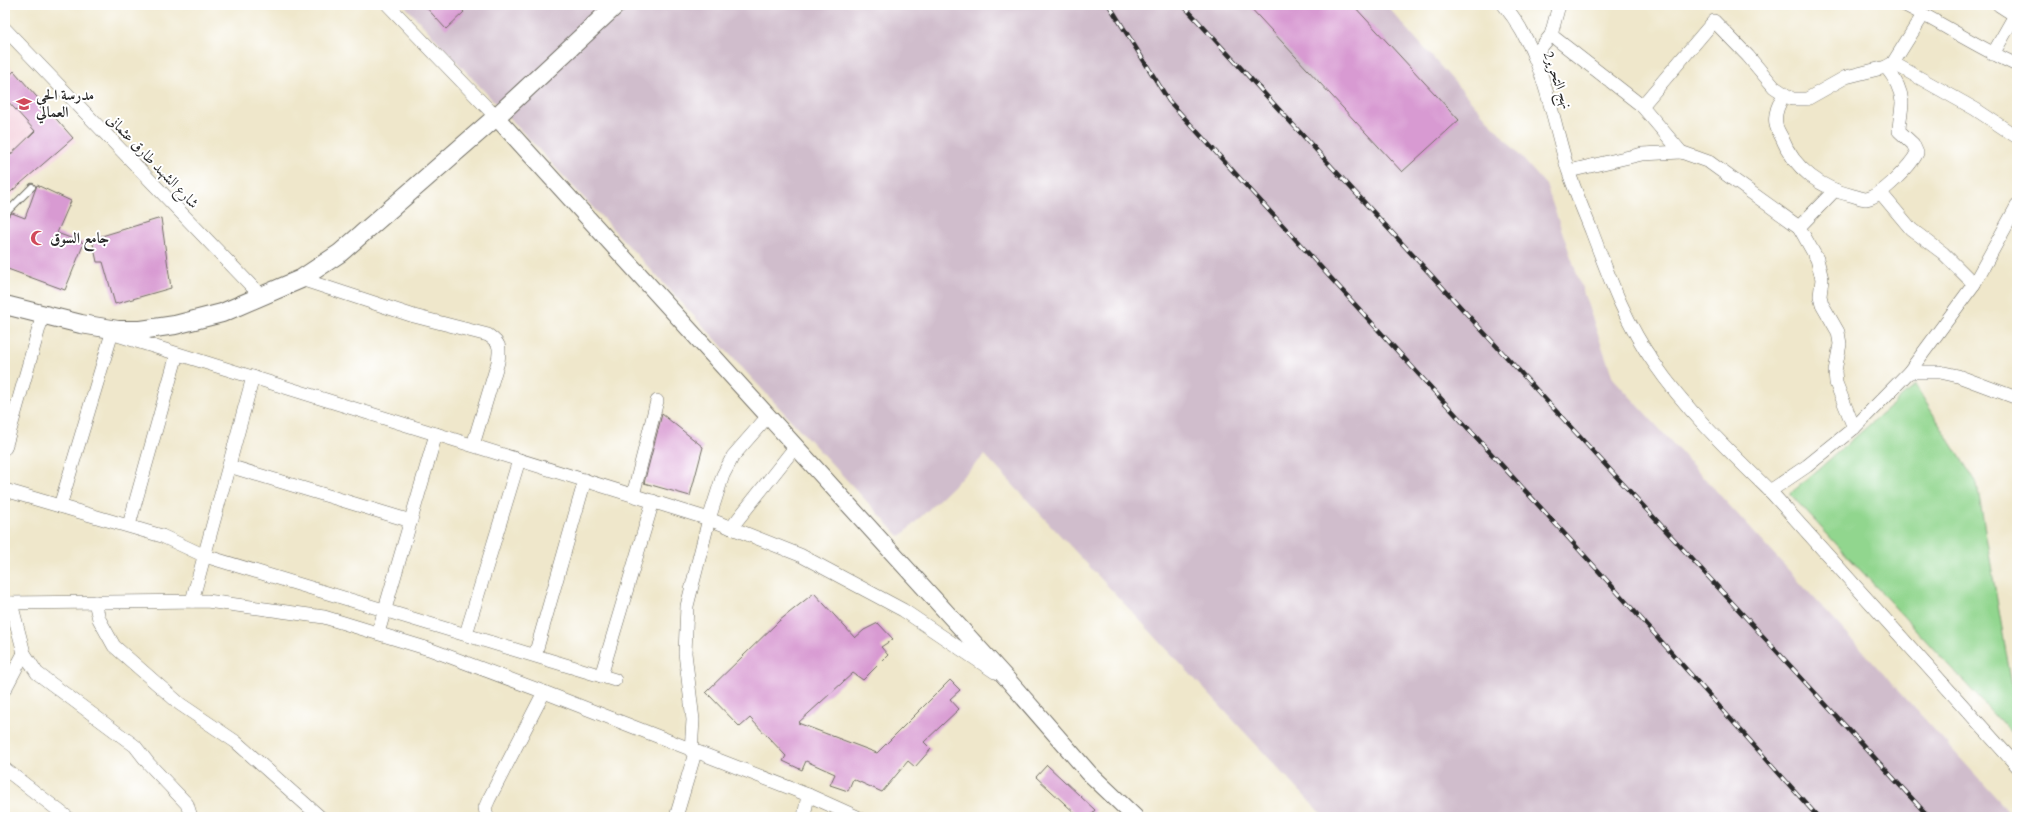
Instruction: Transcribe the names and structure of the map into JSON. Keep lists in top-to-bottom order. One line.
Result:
{"streets":{"street":["نهج التحرير2","شارع الشهىد طارق عثمانى"]},"places":{"school or university":["مدرسة الحي العمالي"],"mosque":["جامع السوق"]}}
